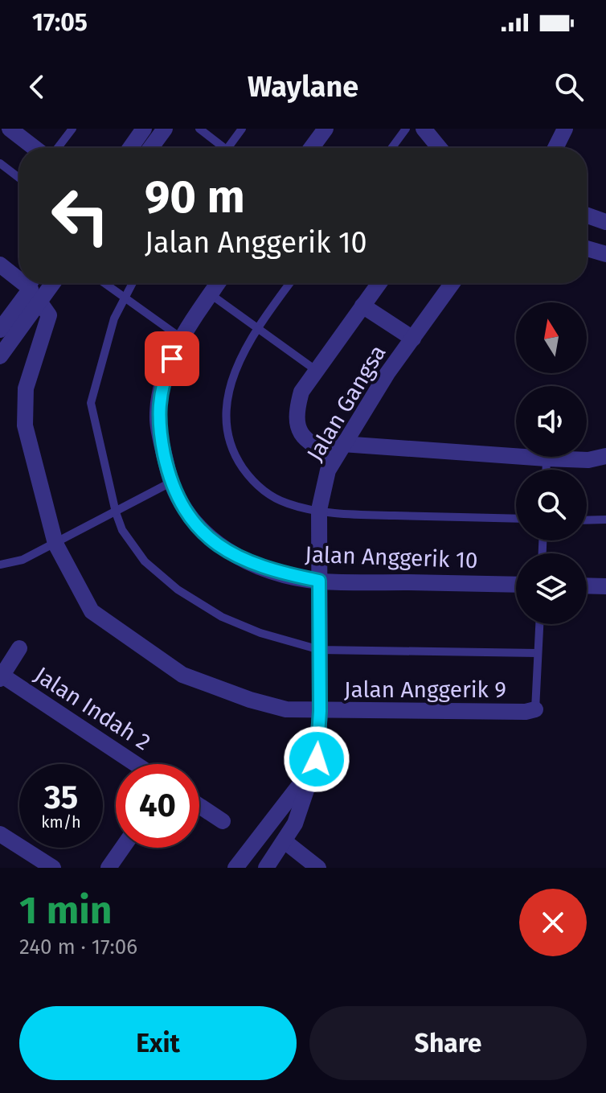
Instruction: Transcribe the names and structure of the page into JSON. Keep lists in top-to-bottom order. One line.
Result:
{"streets":{"street":["Jalan Gangsa","Jalan Anggerik 10","Jalan Anggerik 9","Jalan Indah 2"]},"crossings":[["Jalan Gangsa","Jalan Anggerik 10"],["Jalan Gangsa","Jalan Anggerik 9"]],"north":"top","page":{"status":"17:05","header":"Waylane","turn":["90 m","Jalan Anggerik 10"],"speed":"35 km/h","limit":"40","heading":["1 min","240 m · 17:06"],"buttons":["Exit","Share"]}}
